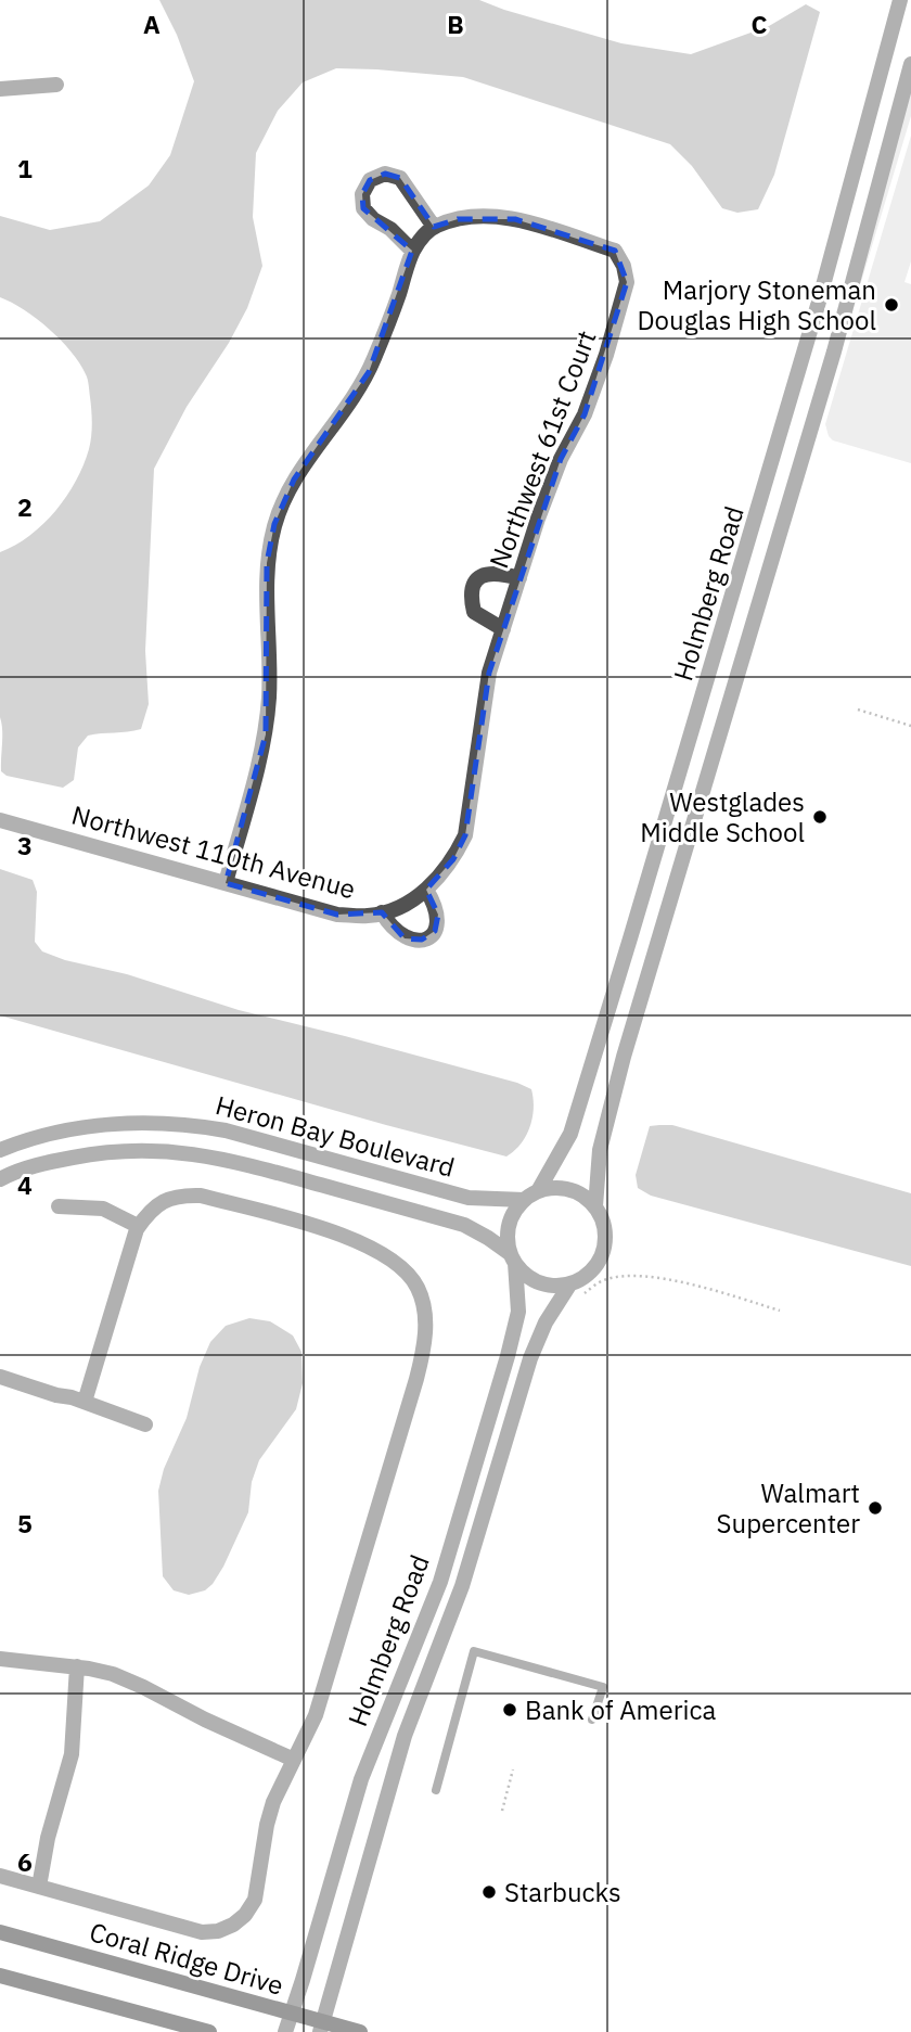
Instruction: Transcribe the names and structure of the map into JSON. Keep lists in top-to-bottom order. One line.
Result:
{"streets":{"main road":["Coral Ridge Drive"],"street":["Northwest 61st Court","Holmberg Road","Northwest 110th Avenue","Heron Bay Boulevard"]},"crossings":[["Northwest 61st Court","Northwest 110th Avenue"],["Holmberg Road","Heron Bay Boulevard"],["Holmberg Road","Coral Ridge Drive"]],"places":["Marjory Stoneman Douglas High School","Westglades Middle School","Walmart Supercenter","Bank of America","Starbucks"],"grid":{"columns":["A","B","C"],"rows":["1","2","3","4","5","6"]}}
